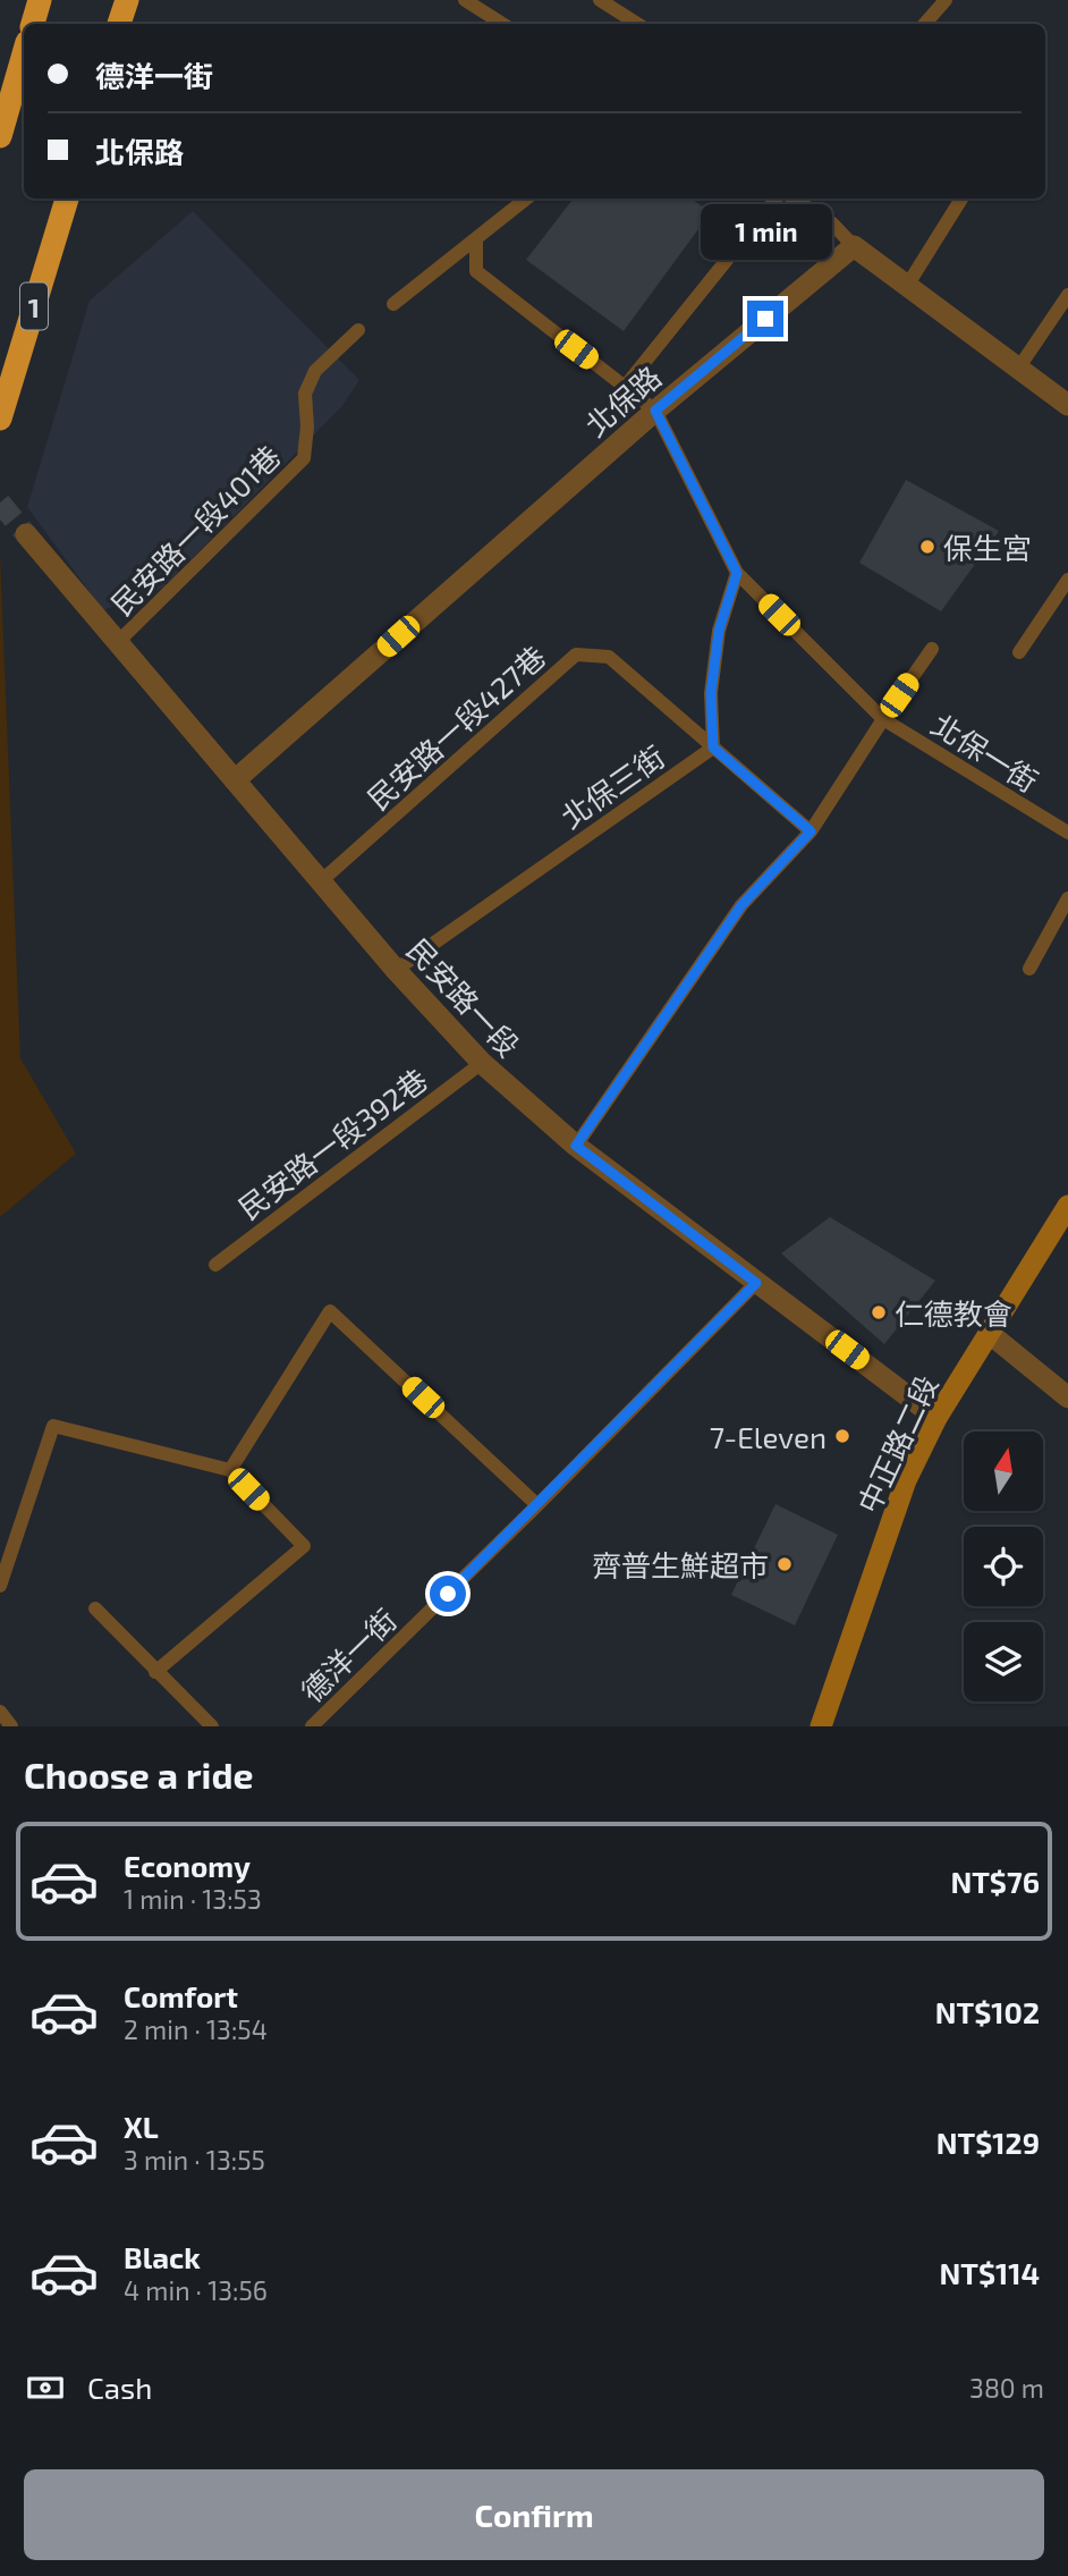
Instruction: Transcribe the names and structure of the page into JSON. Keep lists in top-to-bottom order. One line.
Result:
{"streets":{"highway":["1"],"main road":["中正路二段"],"street":["北保路","民安路一段"],"lane":["民安路一段401巷","民安路一段427巷","北保一街","北保三街","民安路一段392巷","德洋一街"]},"crossings":[["北保路","北保一街"],["北保路","民安路一段"],["民安路一段401巷","民安路一段"],["民安路一段427巷","北保三街"],["民安路一段427巷","民安路一段"],["北保三街","民安路一段"],["民安路一段","民安路一段392巷"],["民安路一段","中正路二段"],["民安路一段","德洋一街"]],"places":["保生宮","仁德教會","7-Eleven","齊普生鮮超市"],"north":"top","page":{"banner":["德洋一街","北保路"],"bubble":"1 min","heading":"Choose a ride","list":[{"name":"Economy","note":"1 min · 13:53","value":"NT$76"},{"name":"Comfort","note":"2 min · 13:54","value":"NT$102"},{"name":"XL","note":"3 min · 13:55","value":"NT$129"},{"name":"Black","note":"4 min · 13:56","value":"NT$114"}],"pay":["Cash","380 m"],"buttons":"Confirm"}}
